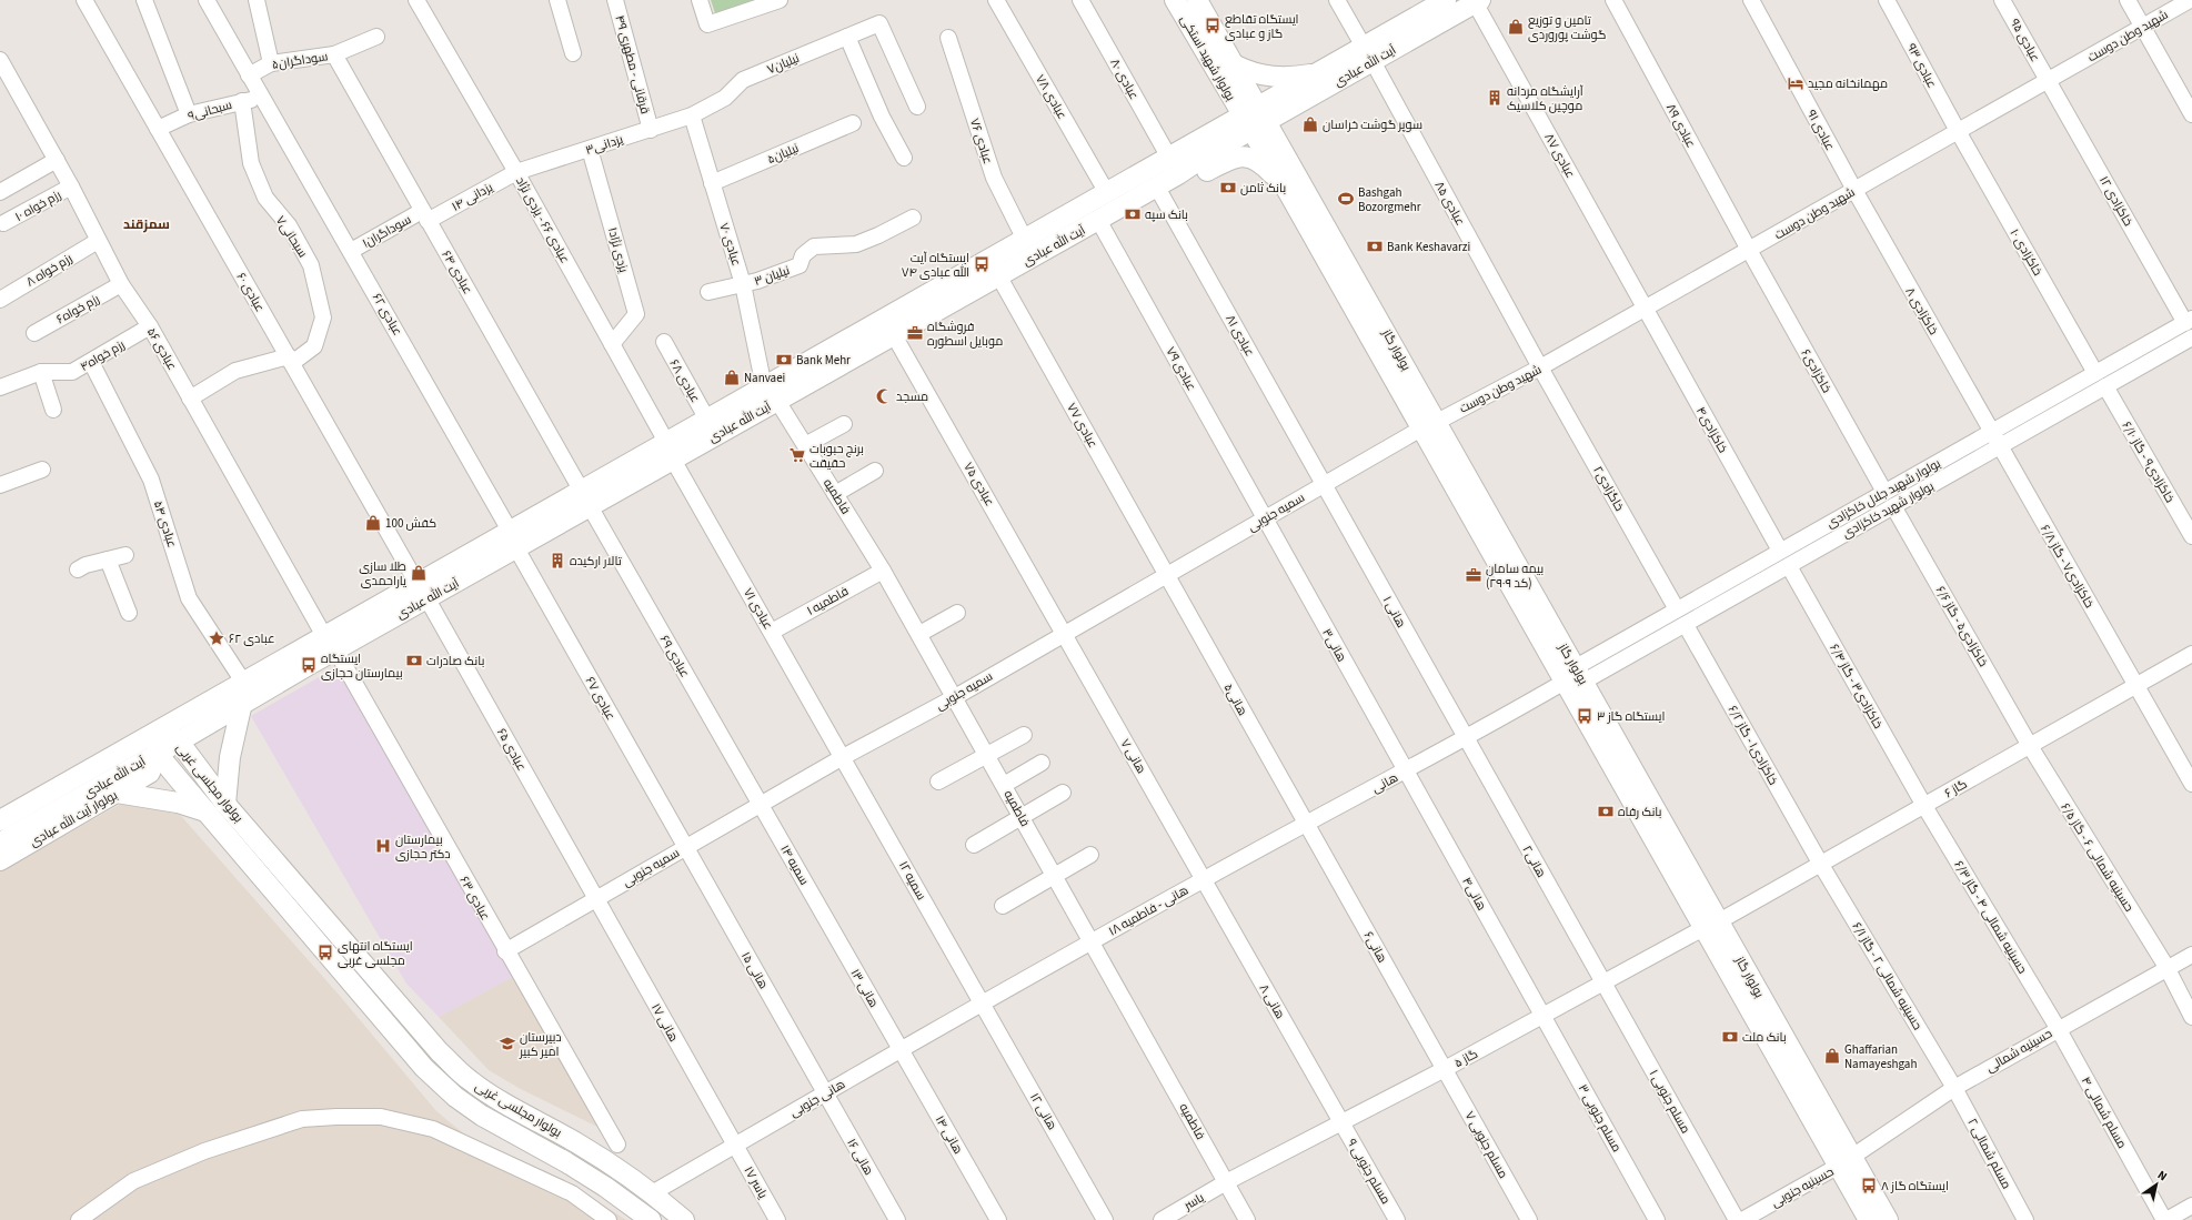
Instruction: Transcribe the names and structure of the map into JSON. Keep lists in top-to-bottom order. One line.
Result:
{"streets":{"main road":["بولوار شهید استکی","آیت الله عبادی","بولوار گاز","بولوار مجلسی غربی","بولوار آیت الله عبادی"],"street":["شهید وطن دوست","عبادی ۹۵","سوداگران۵","نیلیان۷","قرقانی - مطهری ۴۹","عبادی ۹۳","عبادی ۸۰","عبادی ۷۸","سبحانی۹","عبادی ۸۹","عبادی ۹۱","عبادی ۷۶","یزدانی۳","نیلیان۵","عبادی ۸۷","یزدانی ۱۴","خاکزادی ۱۲","عبادی ۸۵","رزم خواه ۱۰","عبادی ۶۶ - یزدی نژاد","سوداگران۱","سبحانی۷","عبادی ۷۰","یزدی نژاد۱","خاکزادی ۱۰","رزم خواه ۸","عبادی ۶۴","نیلیان ۳","عبادی ۶۰","رزم خواه۶","خاکزادی ۸","عبادی ۶۲","عبادی ۸۱","عبادی ۵۶","رزم خواه۴","عبادی ۷۹","خاکزادی۶","عبادی ۶۸","عبادی ۷۷","خاکزادی۴","خاکزادی۹ - گاز ۶/۱۰","عبادی ۷۵","خاگزادی۲","بولوار شهید جلال خاکزادی","فاطمیه","بولوار شهید خاکزادی","سمیه جنوبی","عبادی ۵۴","خاکزادی۷ - گاز ۶/۸","فاطمیه ۱","عبادی ۷۱","هانی ۱","خاکزادی۵ - گاز ۶/۶","هانی۳","عبادی ۶۹","خاکزادی۳ - گاز ۶/۴","عبادی ۶۷","هانی۵","خاکزادی۱ - گاز ۶/۲","عبادی ۶۵","هانی ۷","هانی","گاز ۶","حسینیه شمالی ۶ - گاز ۶/۵","هانی۲","سمیه ۱۴","سمیه ۱۲","هانی۴","عبادی ۶۳","هانی - فاطمیه ۱۸","حسینیه شمالی ۴ - گاز ۶/۳","هانی۶","هانی ۱۵","حسینیه شمالی ۲ - گاز ۶/۱","هانی ۱۳","هانی ۸","هانی ۱۷","حسینیه شمالی","گاز ۵","هانی جنوبی","۱ مسلم جنوبی","هانی ۱۲","مسلم شمالی ۴","مسلم جنوبی ۳","هانی ۱۴","مسلم جنوبی ۷","مسلم شمالی ۲","هانی ۱۶","مسلم جنوبی ۹","یاسر ۱۷","حسینیه جنوبی","یاسر"]},"crossings":[["شهید وطن دوست","عبادی ۹۵"],["شهید وطن دوست","عبادی ۹۳"],["شهید وطن دوست","عبادی ۸۹"],["شهید وطن دوست","عبادی ۹۱"],["شهید وطن دوست","عبادی ۸۷"],["شهید وطن دوست","خاکزادی ۱۲"],["شهید وطن دوست","عبادی ۸۵"],["شهید وطن دوست","خاکزادی ۱۰"],["شهید وطن دوست","خاکزادی ۸"],["شهید وطن دوست","بولوار گاز"],["شهید وطن دوست","خاکزادی۶"],["شهید وطن دوست","خاکزادی۴"],["شهید وطن دوست","خاگزادی۲"],["شهید وطن دوست","سمیه جنوبی"],["عبادی ۹۵","خاکزادی ۱۲"],["بولوار شهید استکی","آیت الله عبادی"],["بولوار شهید استکی","بولوار گاز"],["سوداگران۵","عبادی ۶۴"],["سوداگران۵","عبادی ۶۲"],["نیلیان۷","یزدانی۳"],["نیلیان۷","عبادی ۷۰"],["قرقانی - مطهری ۴۹","یزدانی۳"],["آیت الله عبادی","عبادی ۸۰"],["آیت الله عبادی","عبادی ۷۸"],["آیت الله عبادی","عبادی ۷۶"],["آیت الله عبادی","عبادی ۸۷"],["آیت الله عبادی","عبادی ۸۵"],["آیت الله عبادی","عبادی ۶۶ - یزدی نژاد"],["آیت الله عبادی","عبادی ۶۴"],["آیت الله عبادی","عبادی ۶۰"],["آیت الله عبادی","عبادی ۶۲"],["آیت الله عبادی","عبادی ۸۱"],["آیت الله عبادی","عبادی ۵۶"],["آیت الله عبادی","بولوار گاز"],["آیت الله عبادی","عبادی ۷۹"],["آیت الله عبادی","عبادی ۶۸"],["آیت الله عبادی","عبادی ۷۷"],["آیت الله عبادی","عبادی ۷۵"],["آیت الله عبادی","فاطمیه"],["آیت الله عبادی","عبادی ۵۴"],["آیت الله عبادی","عبادی ۷۱"],["آیت الله عبادی","عبادی ۶۹"],["آیت الله عبادی","عبادی ۶۷"],["آیت الله عبادی","عبادی ۶۵"],["آیت الله عبادی","بولوار مجلسی غربی"],["آیت الله عبادی","بولوار آیت الله عبادی"],["آیت الله عبادی","عبادی ۶۳"],["عبادی ۹۳","خاکزادی ۱۰"],["سبحانی۹","سبحانی۷"],["سبحانی۹","عبادی ۶۰"],["سبحانی۹","عبادی ۶۲"],["عبادی ۸۹","خاکزادی۶"],["عبادی ۹۱","خاکزادی ۸"],["یزدانی۳","یزدانی ۱۴"],["یزدانی۳","عبادی ۶۶ - یزدی نژاد"],["یزدانی۳","عبادی ۷۰"],["یزدانی۳","یزدی نژاد۱"],["نیلیان۵","عبادی ۷۰"],["عبادی ۸۷","خاکزادی۴"],["یزدانی ۱۴","عبادی ۶۶ - یزدی نژاد"],["یزدانی ۱۴","سوداگران۱"],["یزدانی ۱۴","عبادی ۶۴"],["خاکزادی ۱۲","بولوار شهید جلال خاکزادی"],["عبادی ۸۵","خاگزادی۲"],["رزم خواه ۱۰","عبادی ۵۶"],["عبادی ۶۶ - یزدی نژاد","یزدی نژاد۱"],["عبادی ۶۶ - یزدی نژاد","عبادی ۷۱"],["سوداگران۱","عبادی ۶۴"],["سوداگران۱","عبادی ۶۲"],["سبحانی۷","عبادی ۶۰"],["عبادی ۷۰","نیلیان ۳"],["خاکزادی ۱۰","بولوار شهید جلال خاکزادی"],["رزم خواه ۸","عبادی ۵۶"],["عبادی ۶۴","عبادی ۶۹"],["عبادی ۶۰","عبادی ۶۵"],["رزم خواه۶","عبادی ۵۶"],["خاکزادی ۸","بولوار شهید جلال خاکزادی"],["خاکزادی ۸","بولوار شهید خاکزادی"],["خاکزادی ۸","خاکزادی۷ - گاز ۶/۸"],["عبادی ۶۲","عبادی ۶۷"],["عبادی ۸۱","سمیه جنوبی"],["عبادی ۸۱","هانی ۱"],["عبادی ۵۶","رزم خواه۴"],["عبادی ۵۶","عبادی ۶۳"],["بولوار گاز","بولوار شهید جلال خاکزادی"],["بولوار گاز","بولوار شهید خاکزادی"],["بولوار گاز","سمیه جنوبی"],["بولوار گاز","هانی"],["بولوار گاز","گاز ۶"],["بولوار گاز","حسینیه شمالی"],["بولوار گاز","گاز ۵"],["بولوار گاز","حسینیه جنوبی"],["رزم خواه۴","عبادی ۵۴"],["عبادی ۷۹","سمیه جنوبی"],["عبادی ۷۹","هانی۳"],["خاکزادی۶","بولوار شهید جلال خاکزادی"],["عبادی ۷۷","سمیه جنوبی"],["عبادی ۷۷","هانی۵"],["خاکزادی۴","بولوار شهید جلال خاکزادی"],["خاکزادی۹ - گاز ۶/۱۰","بولوار شهید خاکزادی"],["عبادی ۷۵","سمیه جنوبی"],["عبادی ۷۵","هانی ۷"],["خاگزادی۲","بولوار شهید جلال خاکزادی"],["بولوار شهید جلال خاکزادی","بولوار شهید خاکزادی"],["بولوار شهید جلال خاکزادی","هانی"],["فاطمیه","سمیه جنوبی"],["فاطمیه","فاطمیه ۱"],["فاطمیه","هانی - فاطمیه ۱۸"],["فاطمیه","گاز ۵"],["فاطمیه","یاسر"],["بولوار شهید خاکزادی","خاکزادی۷ - گاز ۶/۸"],["بولوار شهید خاکزادی","خاکزادی۵ - گاز ۶/۶"],["بولوار شهید خاکزادی","خاکزادی۳ - گاز ۶/۴"],["بولوار شهید خاکزادی","خاکزادی۱ - گاز ۶/۲"],["بولوار شهید خاکزادی","هانی"],["سمیه جنوبی","عبادی ۷۱"],["سمیه جنوبی","هانی ۱"],["سمیه جنوبی","هانی۳"],["سمیه جنوبی","عبادی ۶۹"],["سمیه جنوبی","عبادی ۶۷"],["سمیه جنوبی","هانی۵"],["سمیه جنوبی","عبادی ۶۵"],["سمیه جنوبی","هانی ۷"],["سمیه جنوبی","سمیه ۱۴"],["سمیه جنوبی","سمیه ۱۲"],["سمیه جنوبی","عبادی ۶۳"],["سمیه جنوبی","هانی ۱۵"],["سمیه جنوبی","هانی ۱۷"],["خاکزادی۷ - گاز ۶/۸","گاز ۶"],["فاطمیه ۱","عبادی ۷۱"],["عبادی ۷۱","سمیه ۱۲"],["هانی ۱","هانی"],["هانی ۱","هانی۲"],["خاکزادی۵ - گاز ۶/۶","گاز ۶"],["خاکزادی۵ - گاز ۶/۶","حسینیه شمالی ۶ - گاز ۶/۵"],["هانی۳","هانی"],["هانی۳","هانی۴"],["عبادی ۶۹","سمیه ۱۴"],["خاکزادی۳ - گاز ۶/۴","گاز ۶"],["خاکزادی۳ - گاز ۶/۴","حسینیه شمالی ۴ - گاز ۶/۳"],["عبادی ۶۷","هانی ۱۵"],["هانی۵","هانی"],["هانی۵","هانی۶"],["خاکزادی۱ - گاز ۶/۲","گاز ۶"],["خاکزادی۱ - گاز ۶/۲","حسینیه شمالی ۲ - گاز ۶/۱"],["عبادی ۶۵","هانی ۱۷"],["هانی ۷","هانی"],["هانی ۷","هانی - فاطمیه ۱۸"],["هانی ۷","هانی ۸"],["بولوار مجلسی غربی","بولوار آیت الله عبادی"],["بولوار مجلسی غربی","هانی جنوبی"],["هانی","هانی۲"],["هانی","هانی۴"],["هانی","هانی - فاطمیه ۱۸"],["هانی","هانی۶"],["هانی","هانی ۸"],["گاز ۶","حسینیه شمالی ۶ - گاز ۶/۵"],["گاز ۶","حسینیه شمالی ۴ - گاز ۶/۳"],["گاز ۶","حسینیه شمالی ۲ - گاز ۶/۱"],["گاز ۶","گاز ۵"],["حسینیه شمالی ۶ - گاز ۶/۵","حسینیه شمالی"],["هانی۲","گاز ۵"],["هانی۲","۱ مسلم جنوبی"],["سمیه ۱۴","هانی ۱۳"],["سمیه ۱۲","هانی - فاطمیه ۱۸"],["سمیه ۱۲","هانی جنوبی"],["سمیه ۱۲","هانی ۱۲"],["هانی۴","گاز ۵"],["هانی۴","مسلم جنوبی ۳"],["هانی - فاطمیه ۱۸","هانی ۸"],["هانی - فاطمیه ۱۸","هانی جنوبی"],["هانی - فاطمیه ۱۸","هانی ۱۲"],["حسینیه شمالی ۴ - گاز ۶/۳","حسینیه شمالی"],["حسینیه شمالی ۴ - گاز ۶/۳","مسلم شمالی ۴"],["هانی۶","گاز ۵"],["هانی۶","مسلم جنوبی ۷"],["هانی ۱۵","هانی جنوبی"],["هانی ۱۵","هانی ۱۶"],["حسینیه شمالی ۲ - گاز ۶/۱","حسینیه شمالی"],["حسینیه شمالی ۲ - گاز ۶/۱","مسلم شمالی ۲"],["هانی ۱۳","هانی جنوبی"],["هانی ۱۳","هانی ۱۴"],["هانی ۸","گاز ۵"],["هانی ۸","مسلم جنوبی ۹"],["هانی ۱۷","هانی جنوبی"],["هانی ۱۷","یاسر ۱۷"],["حسینیه شمالی","مسلم شمالی ۴"],["حسینیه شمالی","مسلم شمالی ۲"],["حسینیه شمالی","حسینیه جنوبی"],["گاز ۵","۱ مسلم جنوبی"],["گاز ۵","مسلم جنوبی ۳"],["گاز ۵","مسلم جنوبی ۷"],["گاز ۵","مسلم جنوبی ۹"],["گاز ۵","یاسر"],["هانی جنوبی","هانی ۱۲"],["هانی جنوبی","هانی ۱۴"],["هانی جنوبی","هانی ۱۶"],["هانی جنوبی","یاسر ۱۷"]],"districts":["سمزقند"],"places":{"bus stop":["ایستگاه تقاطع گاز و عبادی","ایستگاه آیت الله عبادی ۷۴","ایستگاه بیمارستان حجازی","ایستگاه گاز ۳","ایستگاه انتهای مجلسی غربی","ایستگاه گاز ۸"],"shop":["تامین و توزیع گوشت پوروردی","سوپر گوشت خراسان","Nanvaei","کفش 100","طلا سازی یاراحمدی","Ghaffarian Namayeshgah"],"hotel":["مهمانخانه مجید"],"building":["آرایشگاه مردانه موچین کلاسیک","تالار ارکیده"],"bank":["بانک ثامن","بانک سپه","Bank Keshavarzi","Bank Mehr","بانک صادرات","بانک رفاه","بانک ملت"],"sports":["Bashgah Bozorgmehr"],"office":["فروشگاه موبایل اسطوره","بیمه سامان (کد ۲۹۰۹)"],"mosque":["مسجد"],"supermarket":["برنج حبوبات حقیقت"],"place":["عبادی ۶۲"],"hospital":["بیمارستان دکتر حجازی"],"school or university":["دبیرستان امیر کبیر"]},"north":"top right"}
